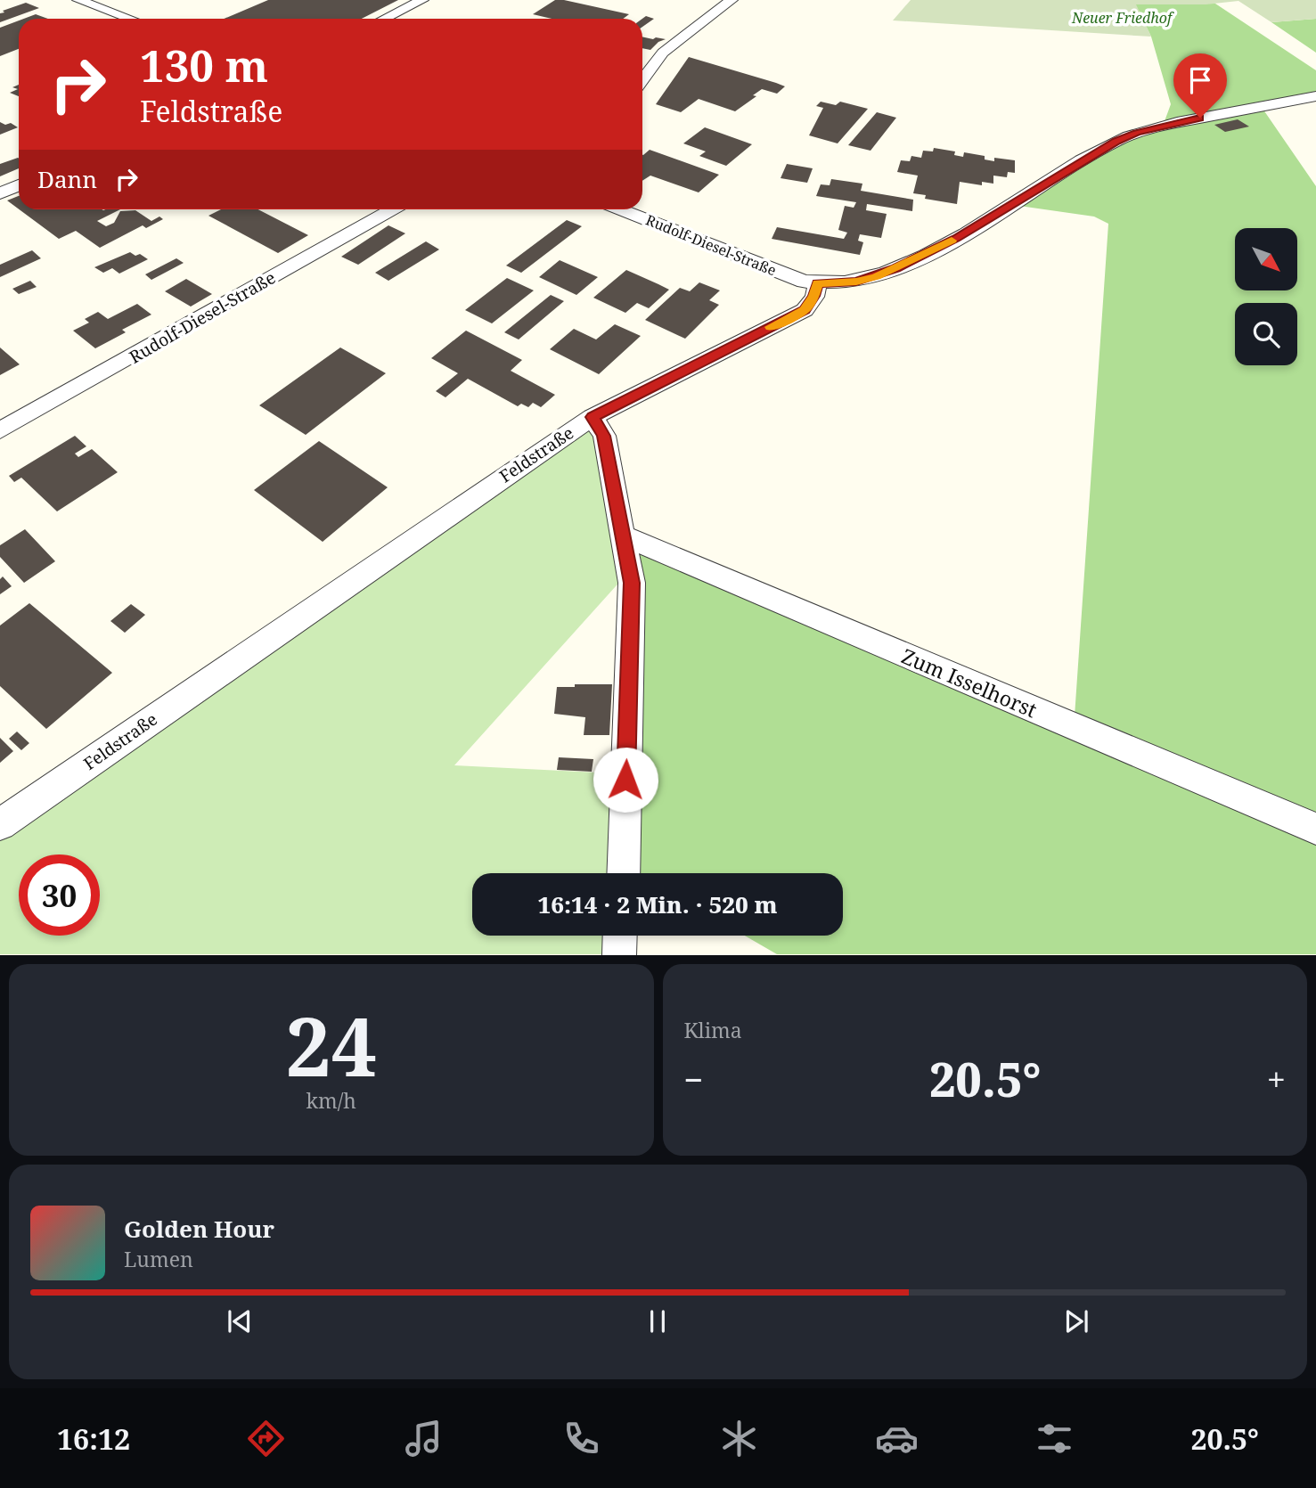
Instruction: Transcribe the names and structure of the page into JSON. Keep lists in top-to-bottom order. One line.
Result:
{"streets":{"street":["Rudolf-Diesel-Straße","Feldstraße","Zum Isselhorst"]},"crossings":[["Rudolf-Diesel-Straße","Feldstraße"]],"parks":["Neuer Friedhof"],"north":"bottom right","page":{"turn":["130 m","Feldstraße"],"then":"Dann","limit":"30","trip":"16:14 · 2 Min. · 520 m","tile":[["24","km/h"],"Klima"],"heat":["−","20.5°","+"],"song":["Golden Hour","Lumen"],"tabs":["16:12","20.5°"]}}
